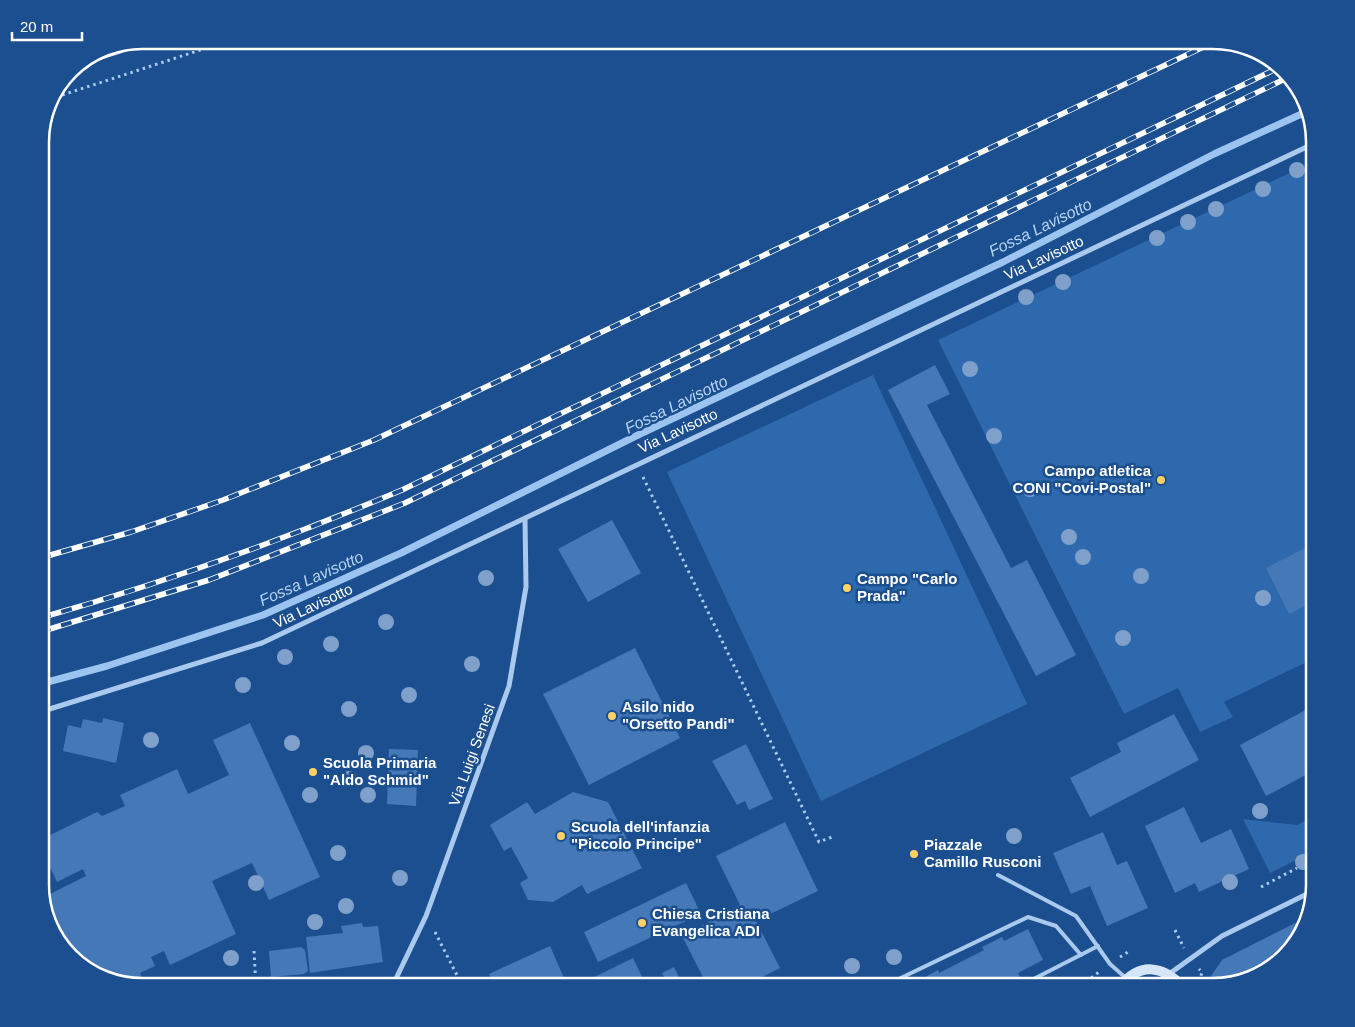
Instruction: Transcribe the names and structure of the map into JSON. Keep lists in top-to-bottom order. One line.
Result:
{"streets":{"street":["Via Lavisotto","Via Luigi Senesi"]},"crossings":[["Via Lavisotto","Via Luigi Senesi"]],"water":["Fossa Lavisotto"],"places":["Campo atletica CONI \"Covi-Postal\"","Campo \"Carlo Prada\"","Asilo nido \"Orsetto Pandi\"","Scuola Primaria \"Aldo Schmid\"","Scuola dell'infanzia \"Piccolo Principe\"","Piazzale Camillo Rusconi","Chiesa Cristiana Evangelica ADI"],"scale_bar":"20 m"}
